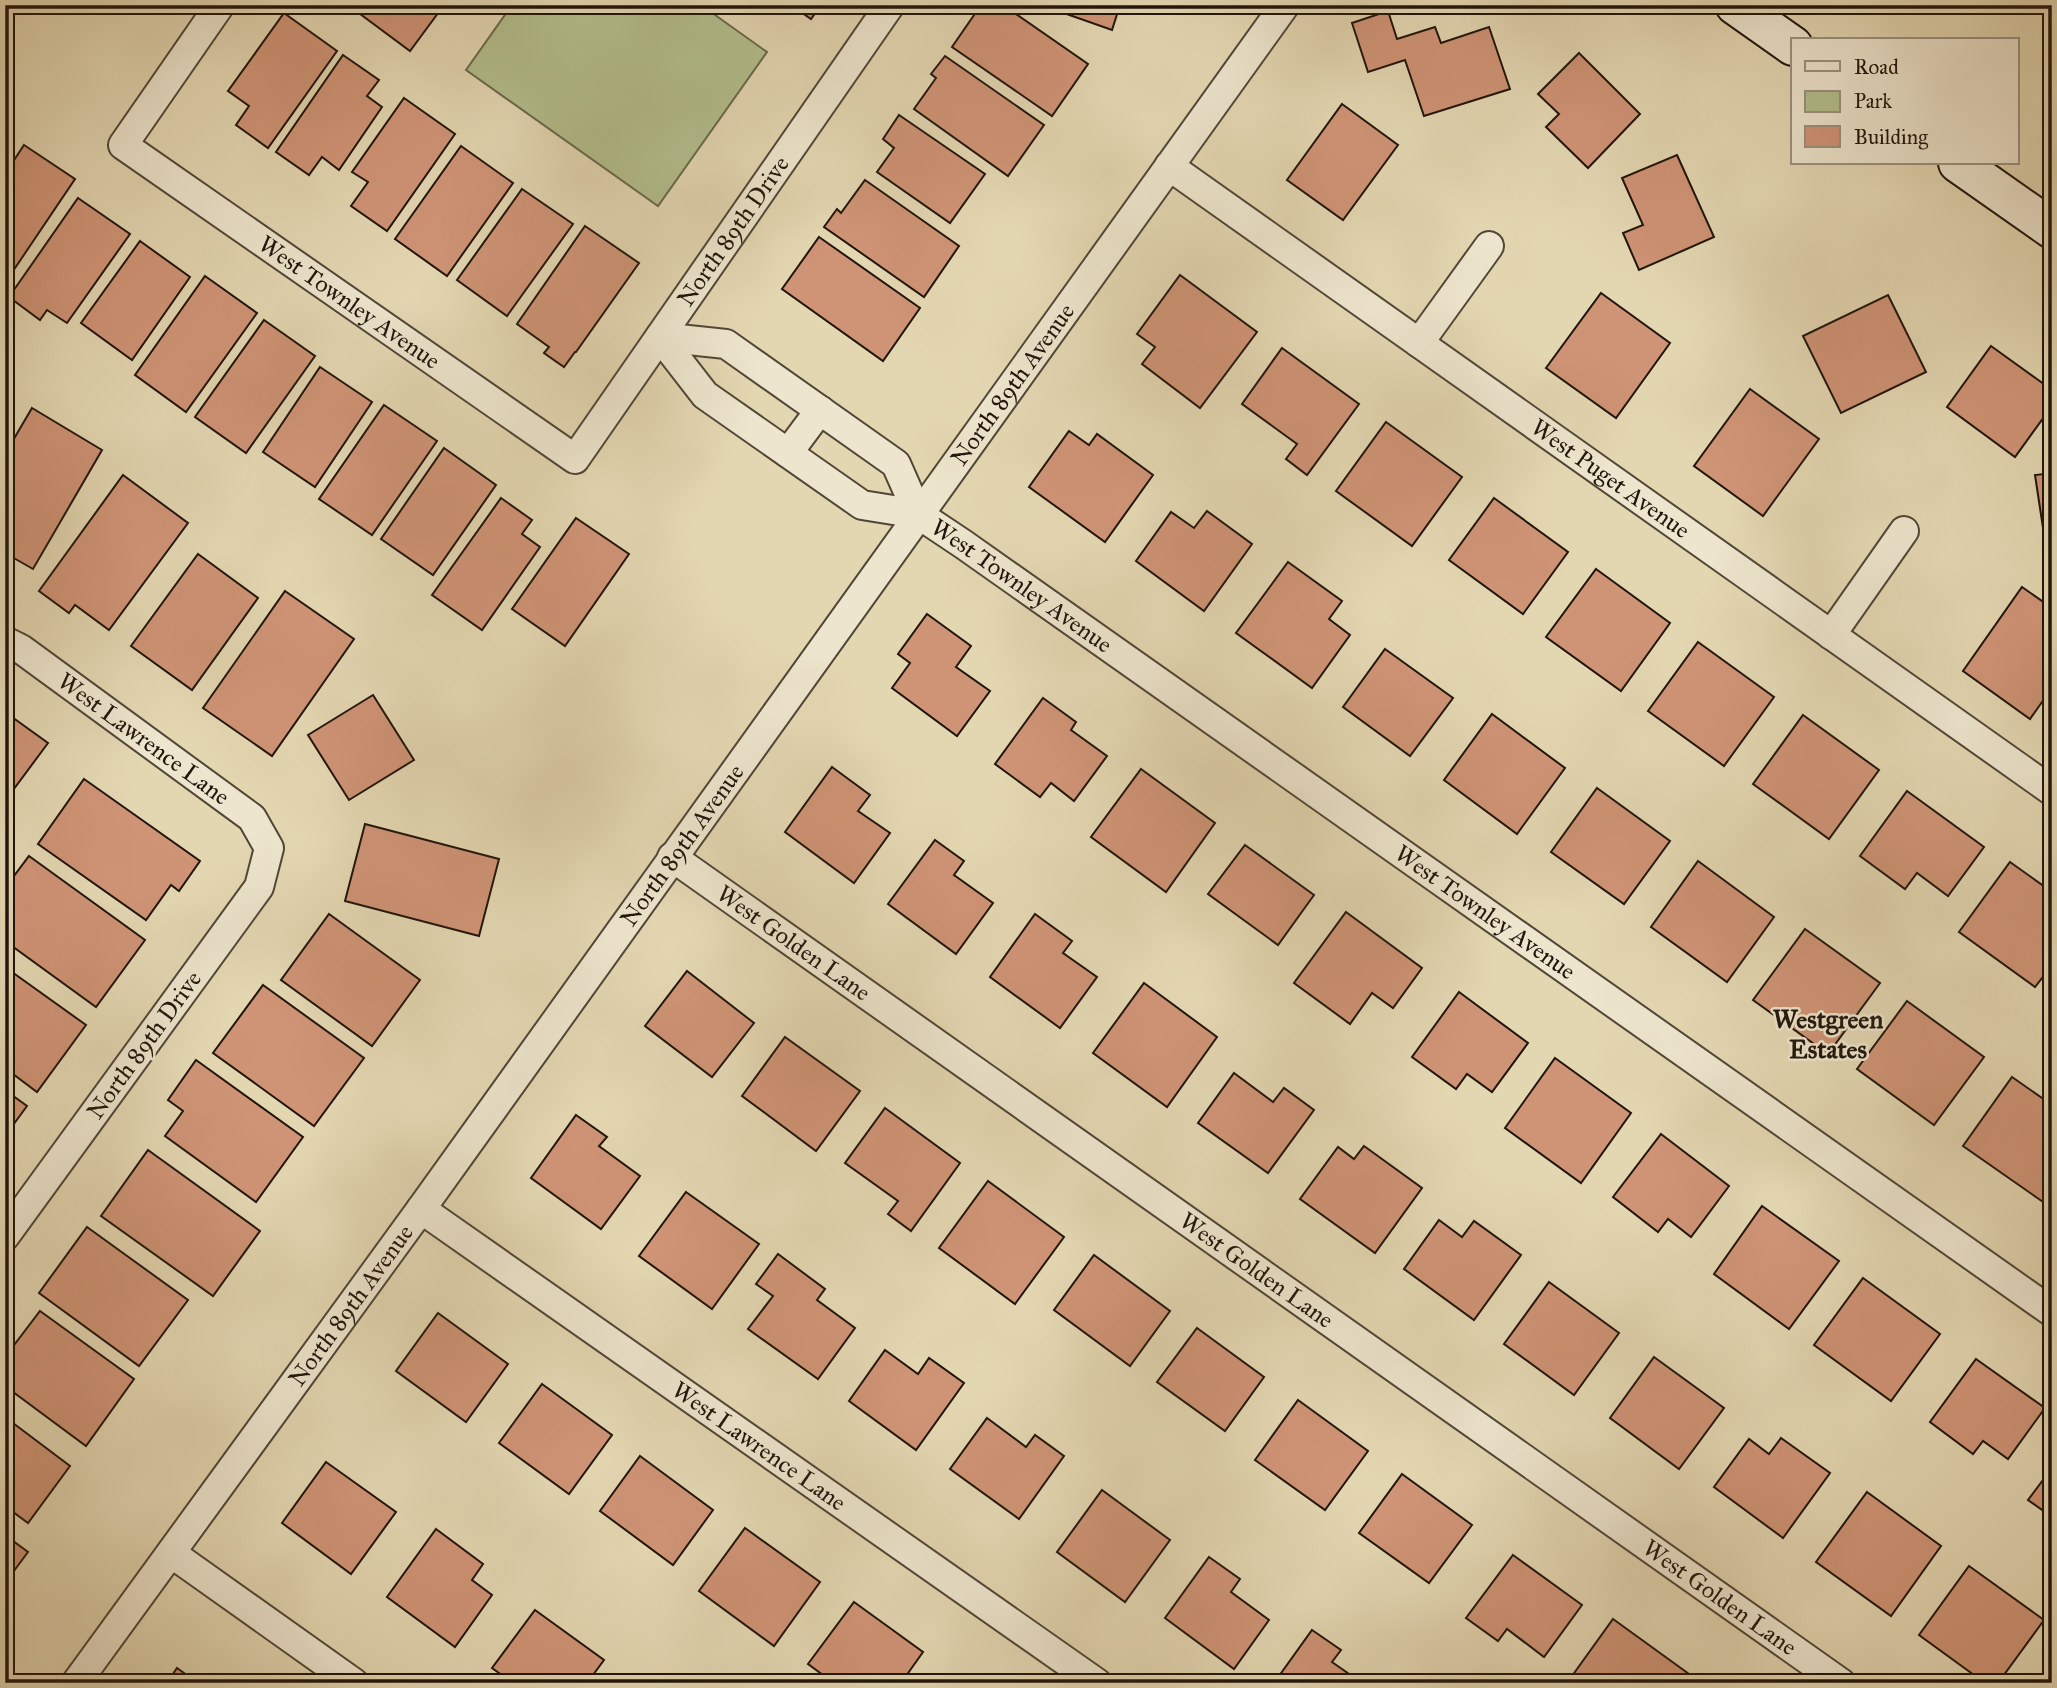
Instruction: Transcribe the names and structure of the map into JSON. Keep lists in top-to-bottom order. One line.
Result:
{"streets":{"street":["North 89th Drive","West Townley Avenue","North 89th Avenue","West Puget Avenue","West Lawrence Lane","West Golden Lane"]},"crossings":[["North 89th Drive","West Townley Avenue"],["North 89th Drive","West Lawrence Lane"],["West Townley Avenue","North 89th Avenue"],["North 89th Avenue","West Puget Avenue"],["North 89th Avenue","West Lawrence Lane"],["North 89th Avenue","West Golden Lane"]],"districts":["Westgreen Estates"],"legend":["Road","Park","Building"]}
